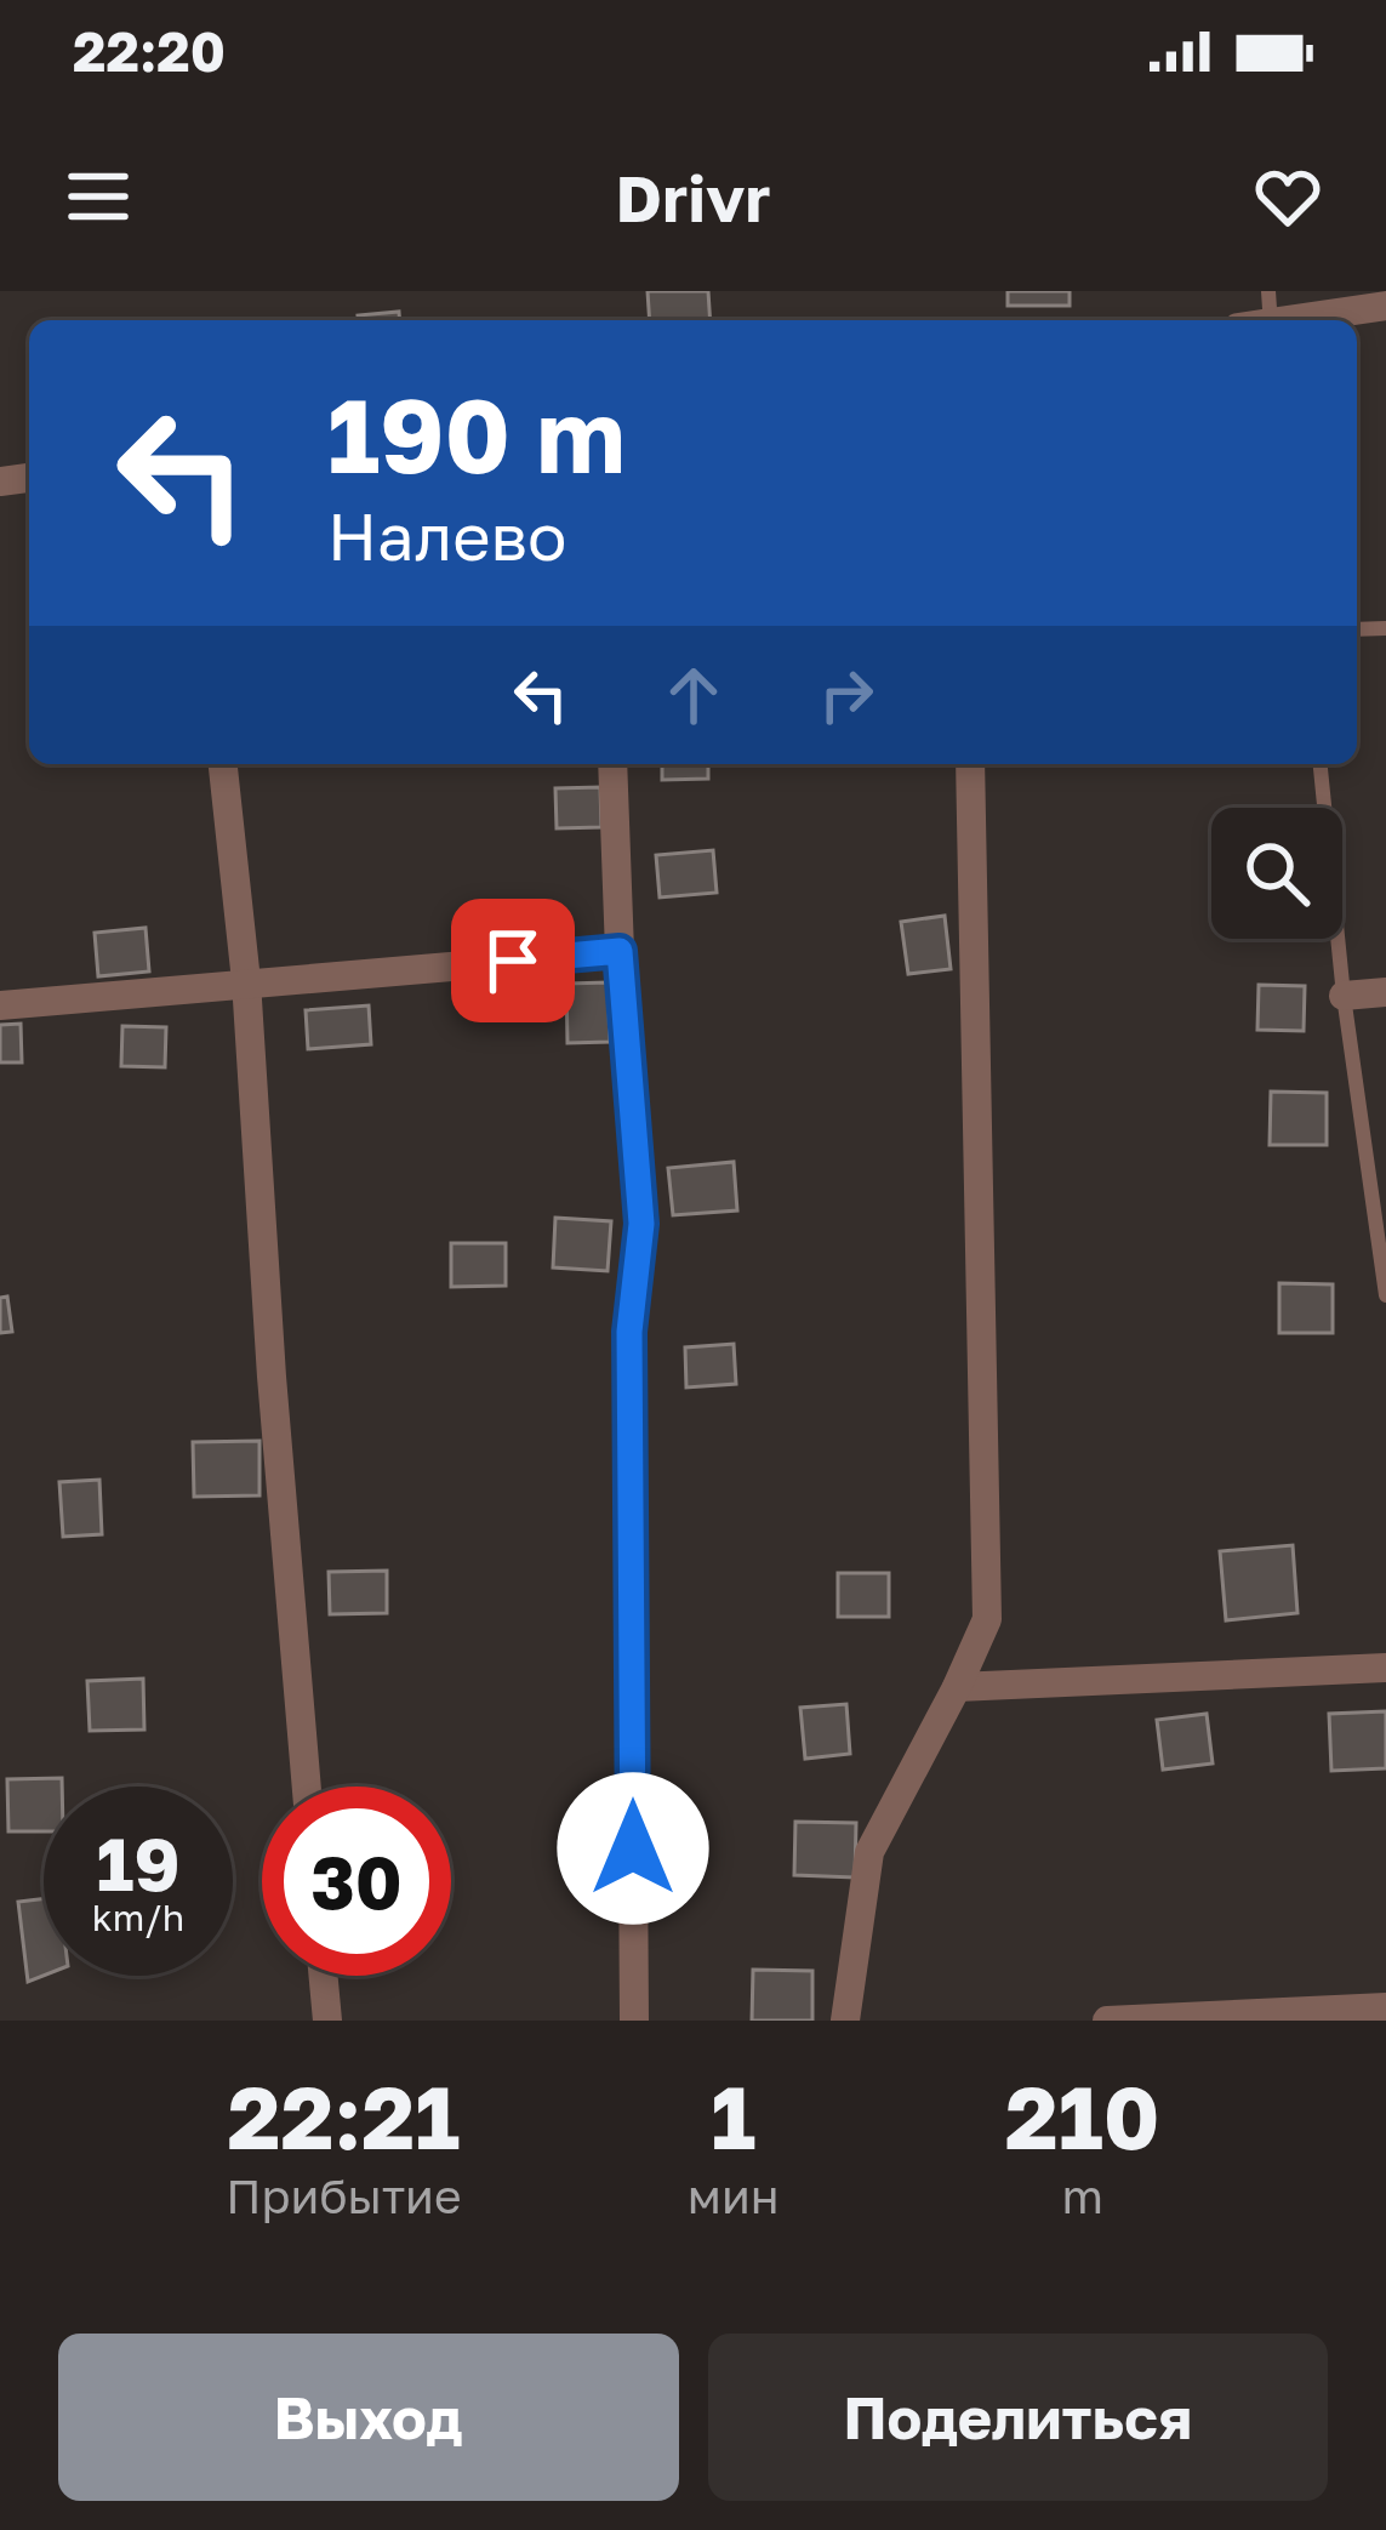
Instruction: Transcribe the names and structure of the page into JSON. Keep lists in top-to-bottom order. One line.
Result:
{"page":{"status":"22:20","header":"Drivr","turn":["190 m","Налево"],"speed":"19 km/h","limit":"30","eta":["22:21","Прибытие","1","мин","210","m"],"buttons":["Выход","Поделиться"]}}
